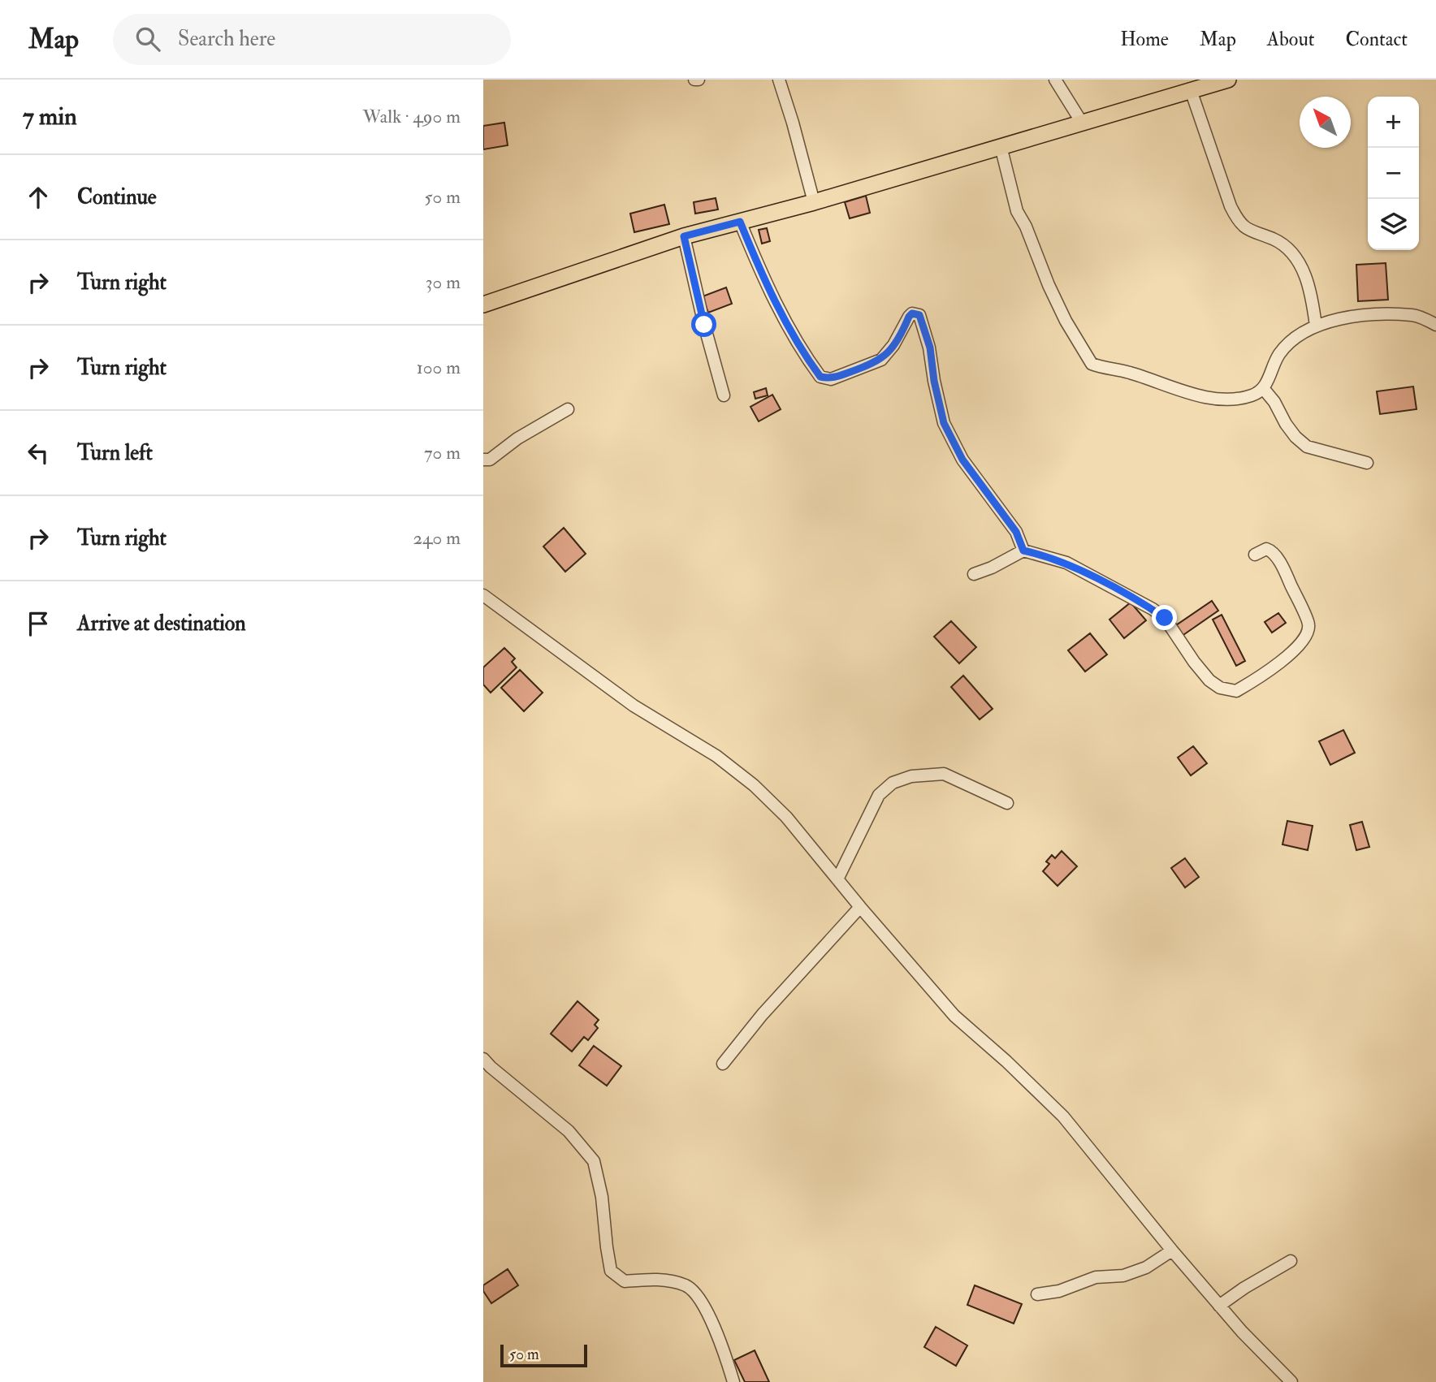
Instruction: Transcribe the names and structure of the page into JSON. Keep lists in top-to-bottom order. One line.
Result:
{"scale_bar":"50 m","north":"top left","page":{"header":"Map","search":"Search here","nav":["Home","Map","About","Contact"],"heading":["7 min","Walk · 490 m"],"map_buttons":["+","−"],"list":[["Continue","50 m"],["Turn right","30 m"],["Turn right","100 m"],["Turn left","70 m"],["Turn right","240 m"],"Arrive at destination"],"scale":"50 m"}}
